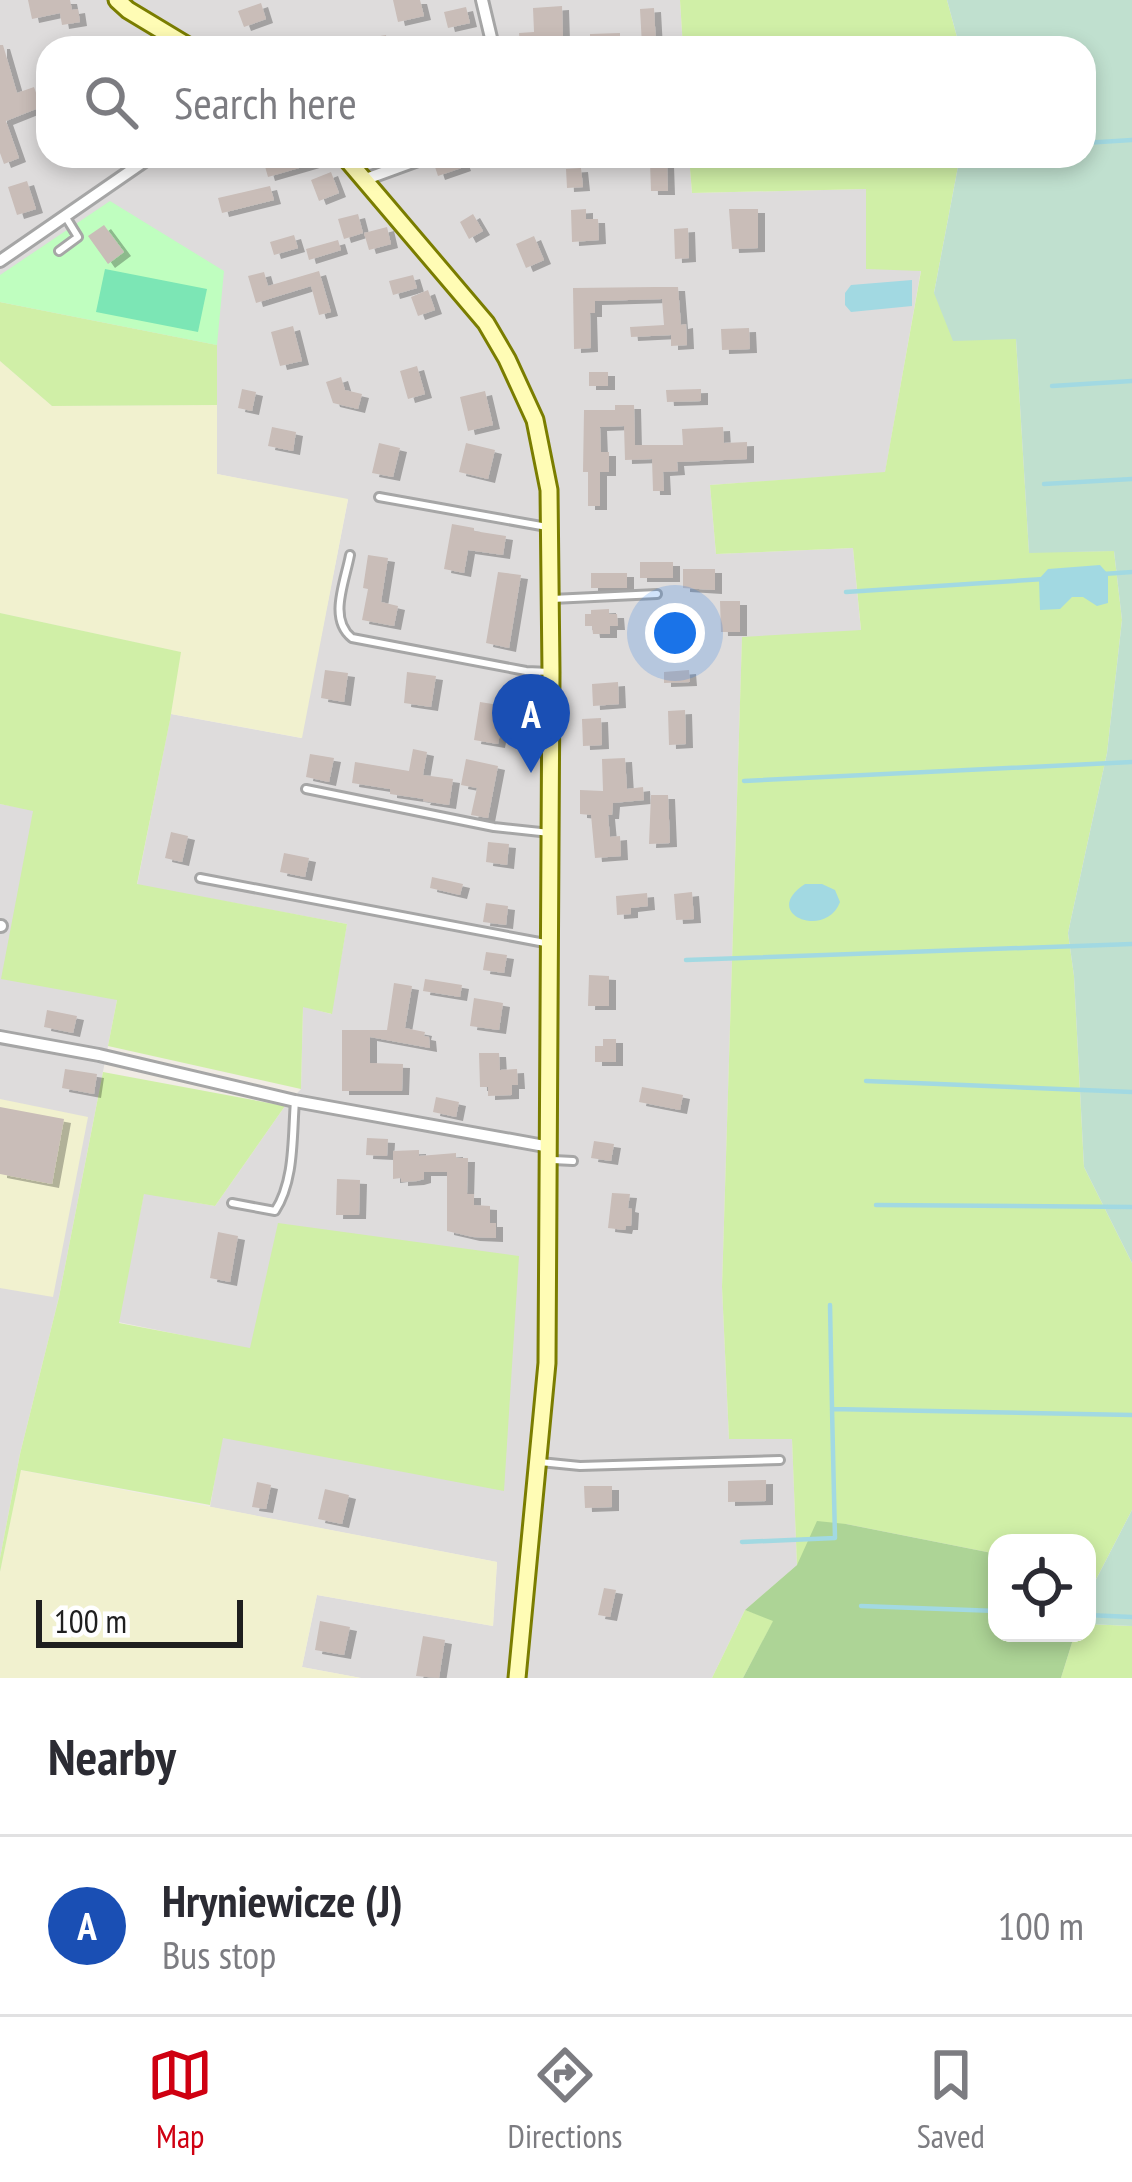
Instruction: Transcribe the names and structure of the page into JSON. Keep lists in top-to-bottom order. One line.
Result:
{"scale_bar":"100 m","page":{"search":"Search here","pins":"A","scale":"100 m","heading":"Nearby","list":[{"mark":"A","name":"Hryniewicze (J)","note":"Bus stop","value":"100 m"}],"nav":["Map","Directions","Saved"]}}
